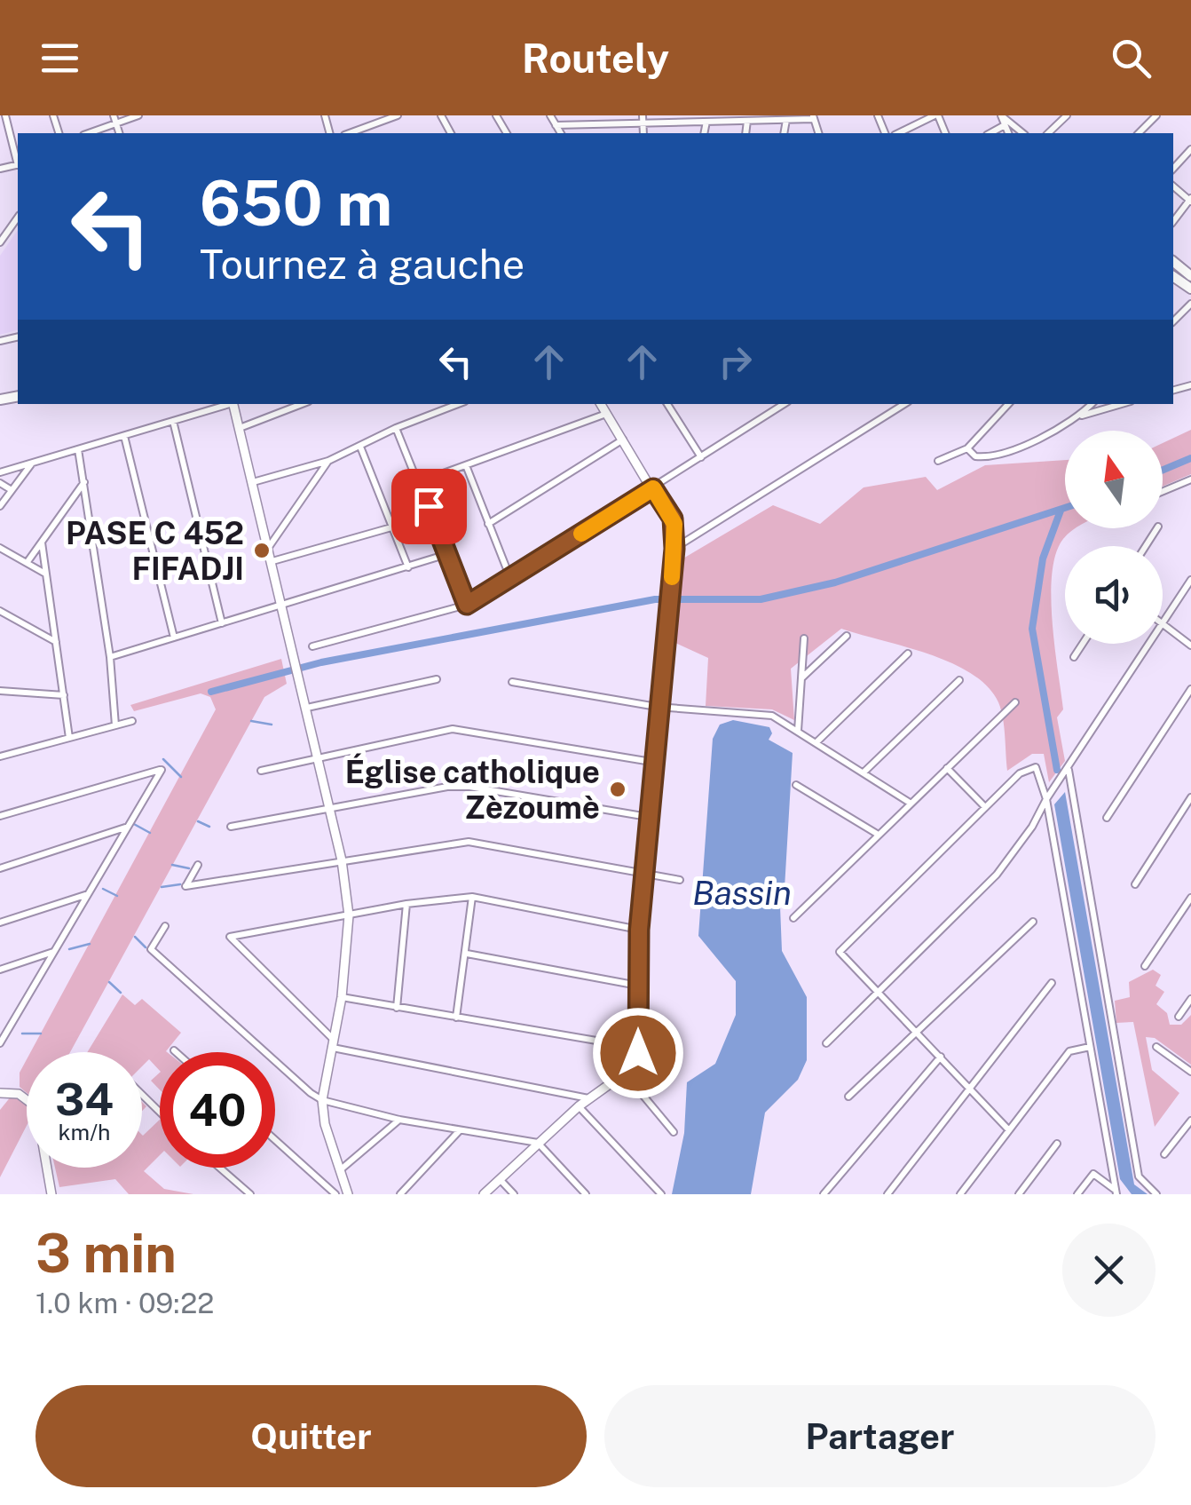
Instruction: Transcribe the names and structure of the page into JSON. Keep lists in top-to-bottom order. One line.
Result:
{"water":["Bassin"],"places":["PASE C 452 FIFADJI","Église catholique Zèzoumè"],"north":"top","page":{"header":"Routely","turn":["650 m","Tournez à gauche"],"speed":"34 km/h","limit":"40","heading":["3 min","1.0 km · 09:22"],"buttons":["Quitter","Partager"]}}
